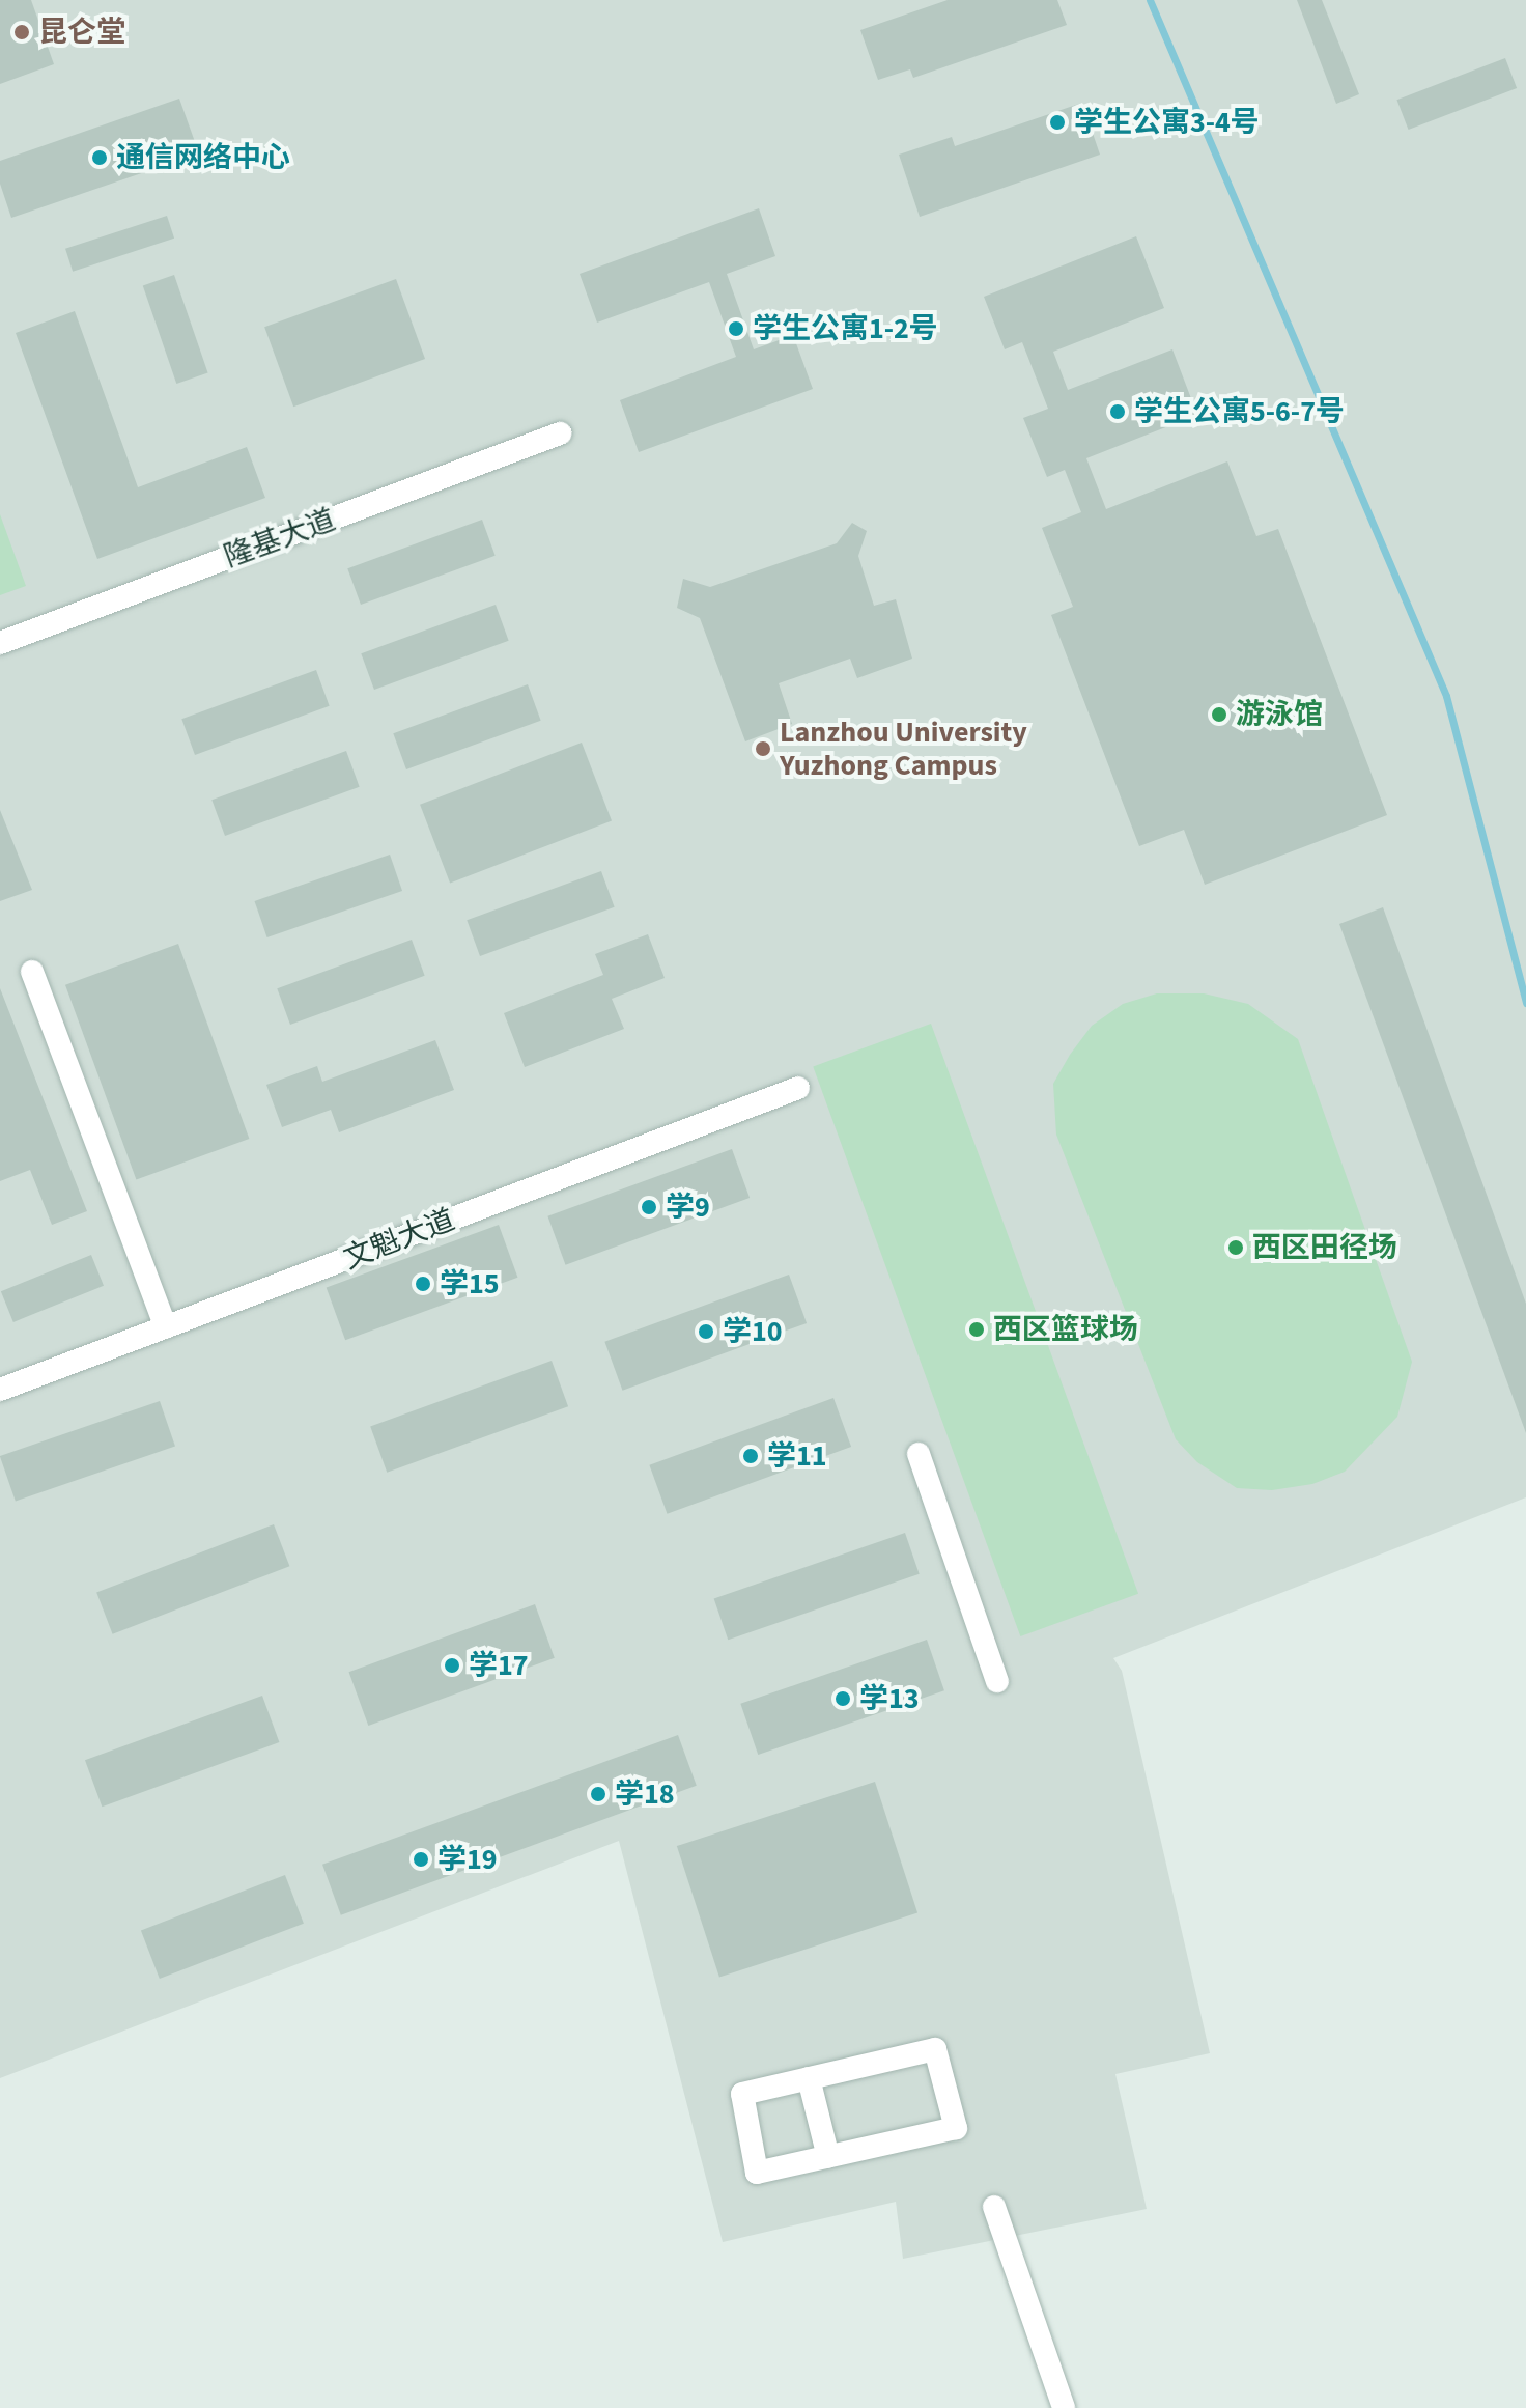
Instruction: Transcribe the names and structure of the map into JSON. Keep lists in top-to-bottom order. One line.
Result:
{"streets":{"street":["隆基大道","文魁大道"]},"places":["昆仑堂","学生公寓3-4号","通信网络中心","学生公寓1-2号","学生公寓5-6-7号","游泳馆","Lanzhou University Yuzhong Campus","学9","西区田径场","学15","西区篮球场","学10","学11","学17","学13","学18","学19"]}
